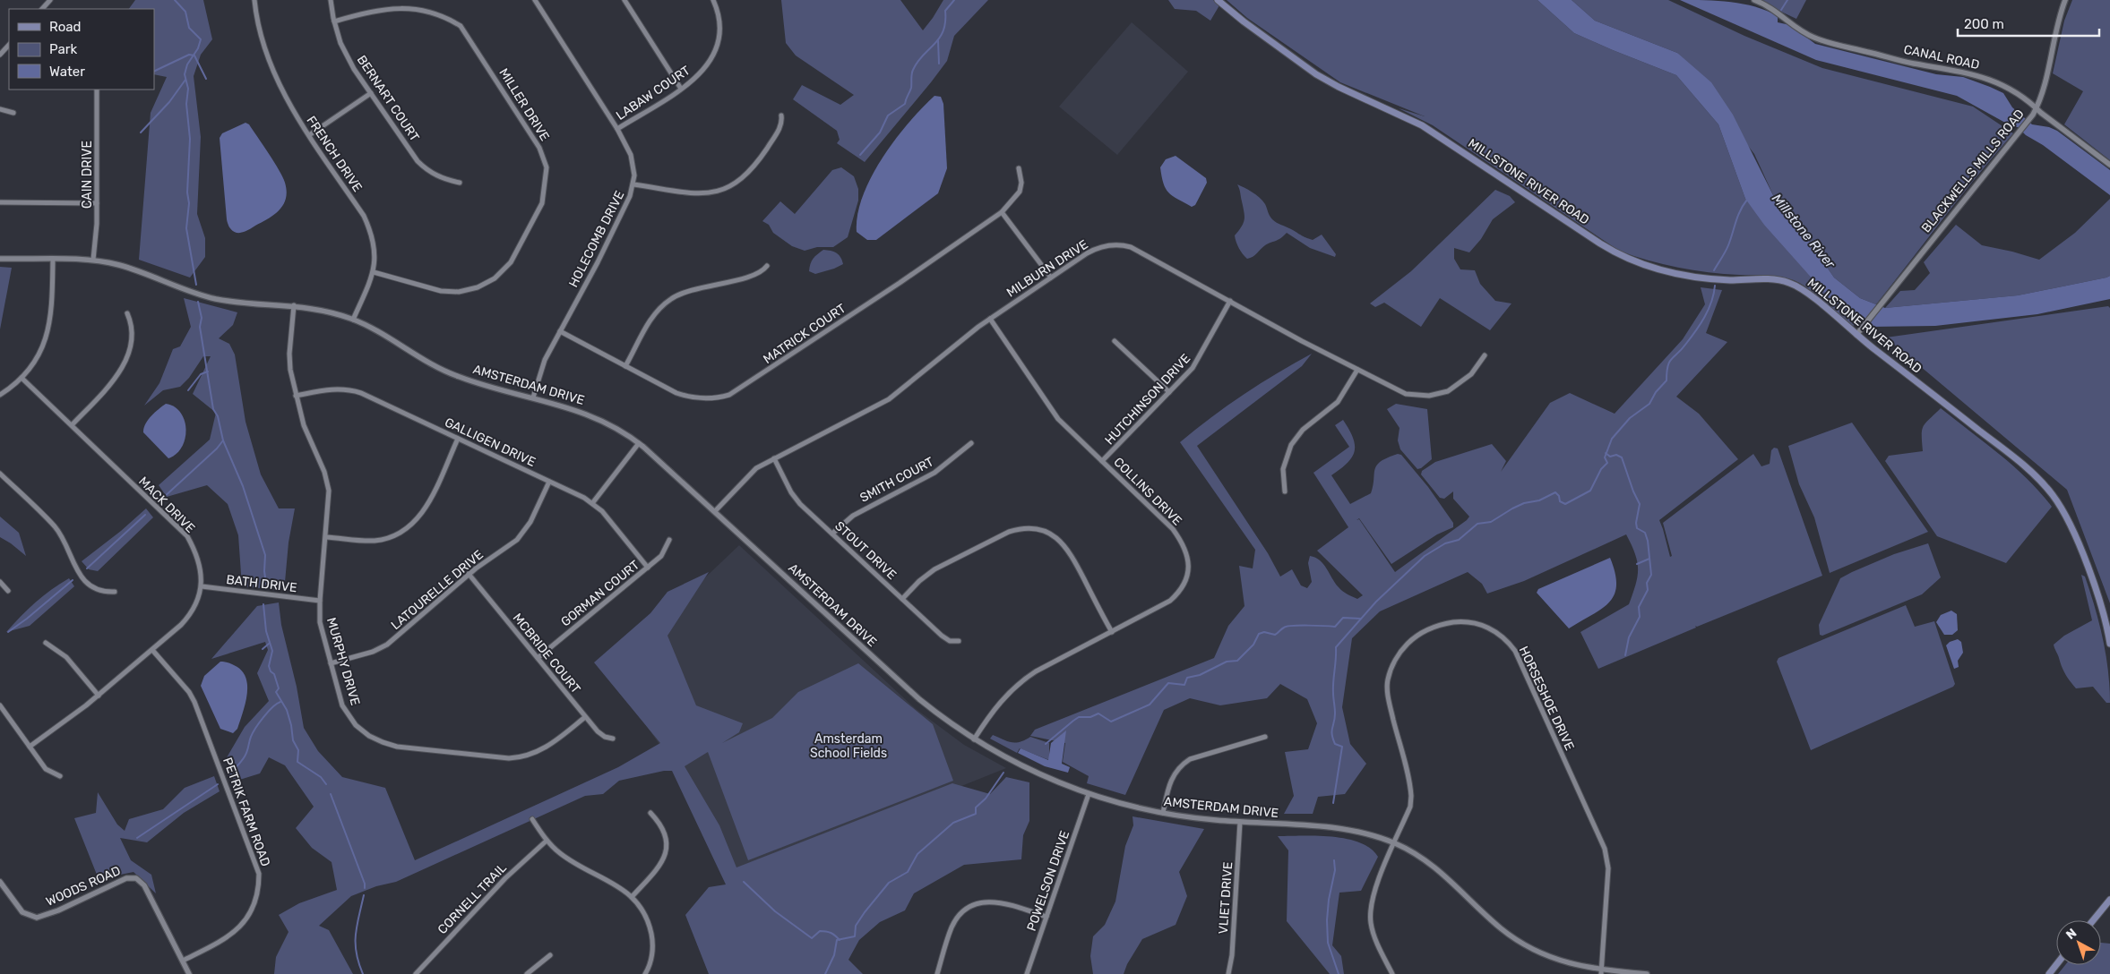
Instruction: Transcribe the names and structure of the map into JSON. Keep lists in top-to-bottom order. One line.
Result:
{"streets":{"main road":["MILLSTONE RIVER ROAD"],"street":["CANAL ROAD","LABAW COURT","BERNART COURT","MILLER DRIVE","FRENCH DRIVE","BLACKWELLS MILLS ROAD","CAIN DRIVE","HOLECOMB DRIVE","MILBURN DRIVE","MATRICK COURT","AMSTERDAM DRIVE","HUTCHINSON DRIVE","GALLIGEN DRIVE","SMITH COURT","COLLINS DRIVE","MACK DRIVE","STOUT DRIVE","BATH DRIVE","LATOURELLE DRIVE","GORMAN COURT","MCBRIDE COURT","MURPHY DRIVE","HORSESHOE DRIVE","PETRIK FARM ROAD","POWELSON DRIVE","WOODS ROAD","VLIET DRIVE","CORNELL TRAIL"]},"crossings":[["CANAL ROAD","BLACKWELLS MILLS ROAD"],["LABAW COURT","HOLECOMB DRIVE"],["MILLER DRIVE","FRENCH DRIVE"],["FRENCH DRIVE","AMSTERDAM DRIVE"],["BLACKWELLS MILLS ROAD","MILLSTONE RIVER ROAD"],["CAIN DRIVE","AMSTERDAM DRIVE"],["HOLECOMB DRIVE","MATRICK COURT"],["HOLECOMB DRIVE","AMSTERDAM DRIVE"],["MILBURN DRIVE","AMSTERDAM DRIVE"],["MILBURN DRIVE","HUTCHINSON DRIVE"],["MILBURN DRIVE","COLLINS DRIVE"],["MILBURN DRIVE","STOUT DRIVE"],["AMSTERDAM DRIVE","COLLINS DRIVE"],["AMSTERDAM DRIVE","MURPHY DRIVE"],["AMSTERDAM DRIVE","HORSESHOE DRIVE"],["AMSTERDAM DRIVE","POWELSON DRIVE"],["AMSTERDAM DRIVE","VLIET DRIVE"],["HUTCHINSON DRIVE","COLLINS DRIVE"],["GALLIGEN DRIVE","LATOURELLE DRIVE"],["GALLIGEN DRIVE","GORMAN COURT"],["GALLIGEN DRIVE","MURPHY DRIVE"],["SMITH COURT","STOUT DRIVE"],["MACK DRIVE","BATH DRIVE"],["MACK DRIVE","PETRIK FARM ROAD"],["BATH DRIVE","MURPHY DRIVE"],["LATOURELLE DRIVE","MCBRIDE COURT"],["LATOURELLE DRIVE","MURPHY DRIVE"],["GORMAN COURT","MCBRIDE COURT"],["MCBRIDE COURT","MURPHY DRIVE"],["PETRIK FARM ROAD","WOODS ROAD"]],"water":["Millstone River"],"parks":["Amsterdam School Fields"],"legend":["Road","Park","Water"],"scale_bar":"200 m","north":"top left"}
